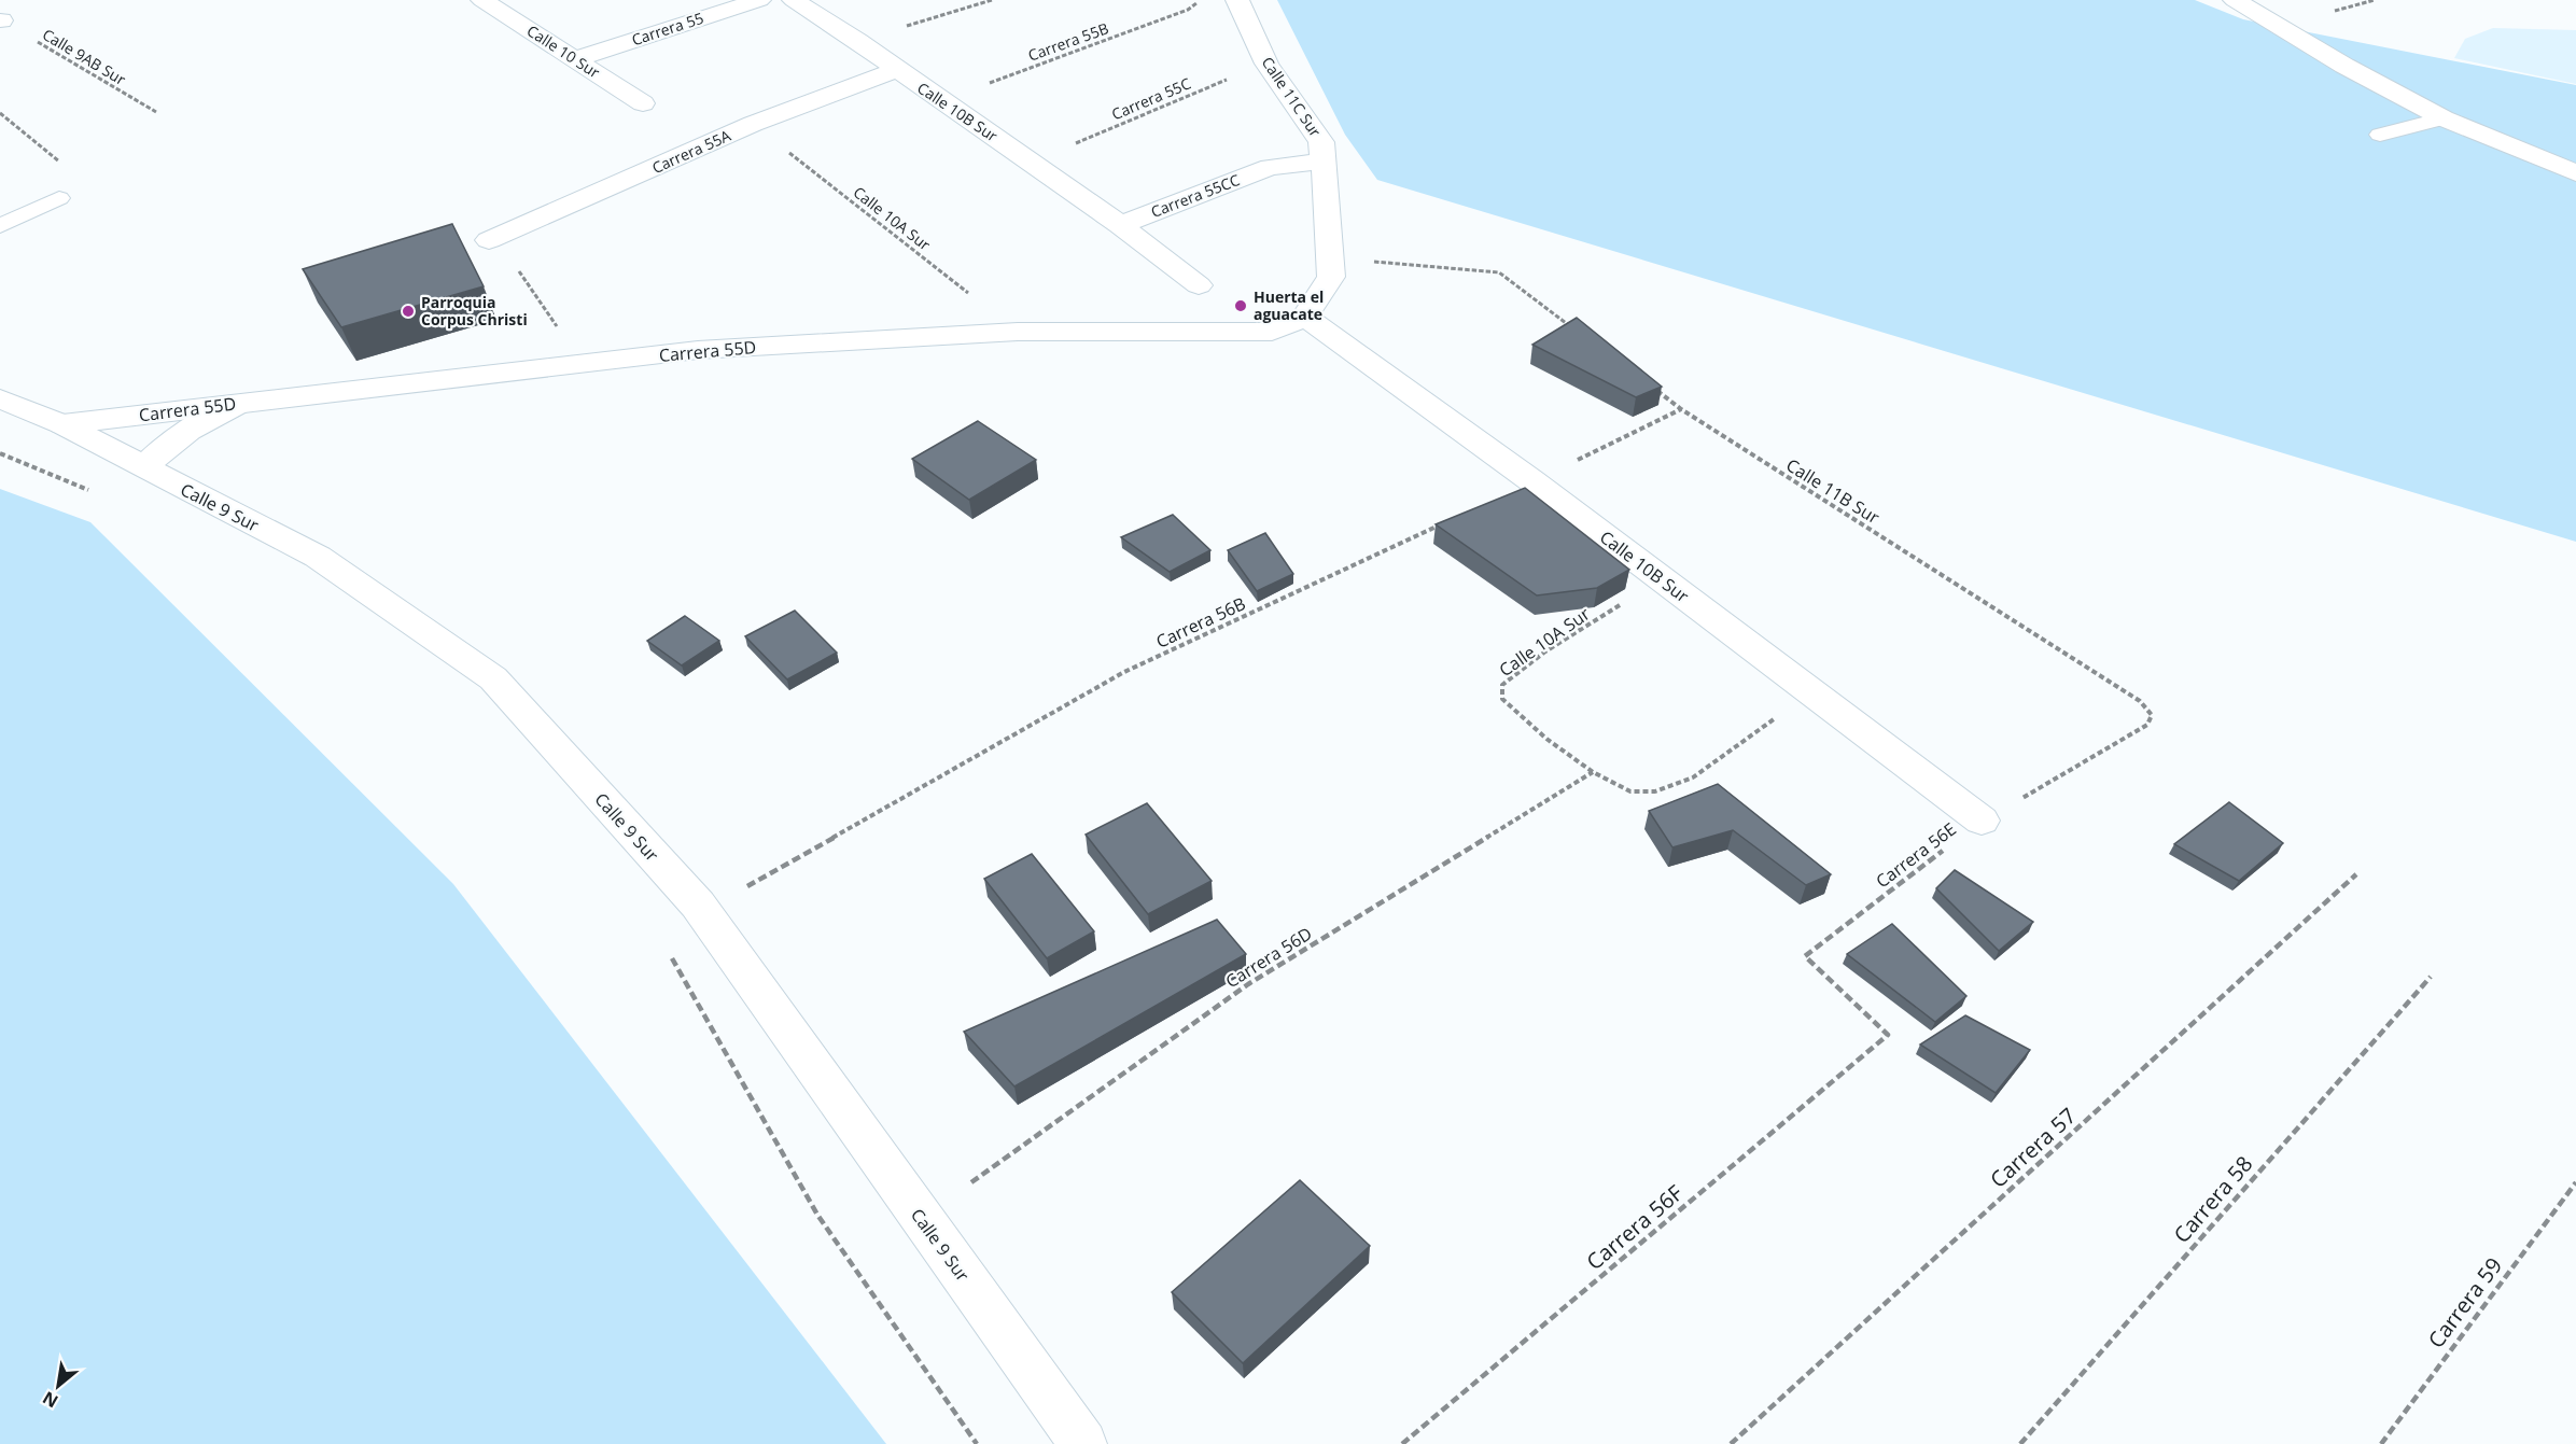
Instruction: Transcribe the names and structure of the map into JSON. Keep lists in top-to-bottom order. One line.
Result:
{"streets":{"street":["Carrera 55","Calle 10 Sur","Calle 11C Sur","Calle 10B Sur","Carrera 55A","Carrera 55CC","Carrera 55D","Calle 9 Sur"],"path":["Carrera 55B","Calle 9AB Sur","Carrera 55C","Calle 10A Sur","Calle 11B Sur","Carrera 56B","Carrera 56E","Carrera 56D","Carrera 57","Carrera 58","Carrera 56F","Carrera 59"]},"crossings":[["Carrera 55","Calle 10 Sur"],["Carrera 55B","Calle 10B Sur"],["Calle 11C Sur","Carrera 55C"],["Calle 11C Sur","Carrera 55CC"],["Carrera 55C","Calle 10B Sur"],["Calle 10B Sur","Carrera 55A"],["Calle 10B Sur","Carrera 55CC"],["Calle 10B Sur","Calle 10A Sur"],["Calle 10B Sur","Carrera 55D"],["Calle 10B Sur","Carrera 56E"],["Carrera 55A","Calle 10A Sur"],["Calle 10A Sur","Carrera 55D"],["Calle 10A Sur","Carrera 56D"],["Carrera 55D","Calle 9 Sur"],["Calle 11B Sur","Carrera 56E"],["Carrera 56E","Carrera 56F"]],"places":["Huerta el aguacate","Parroquia Corpus Christi"],"north":"bottom left"}
